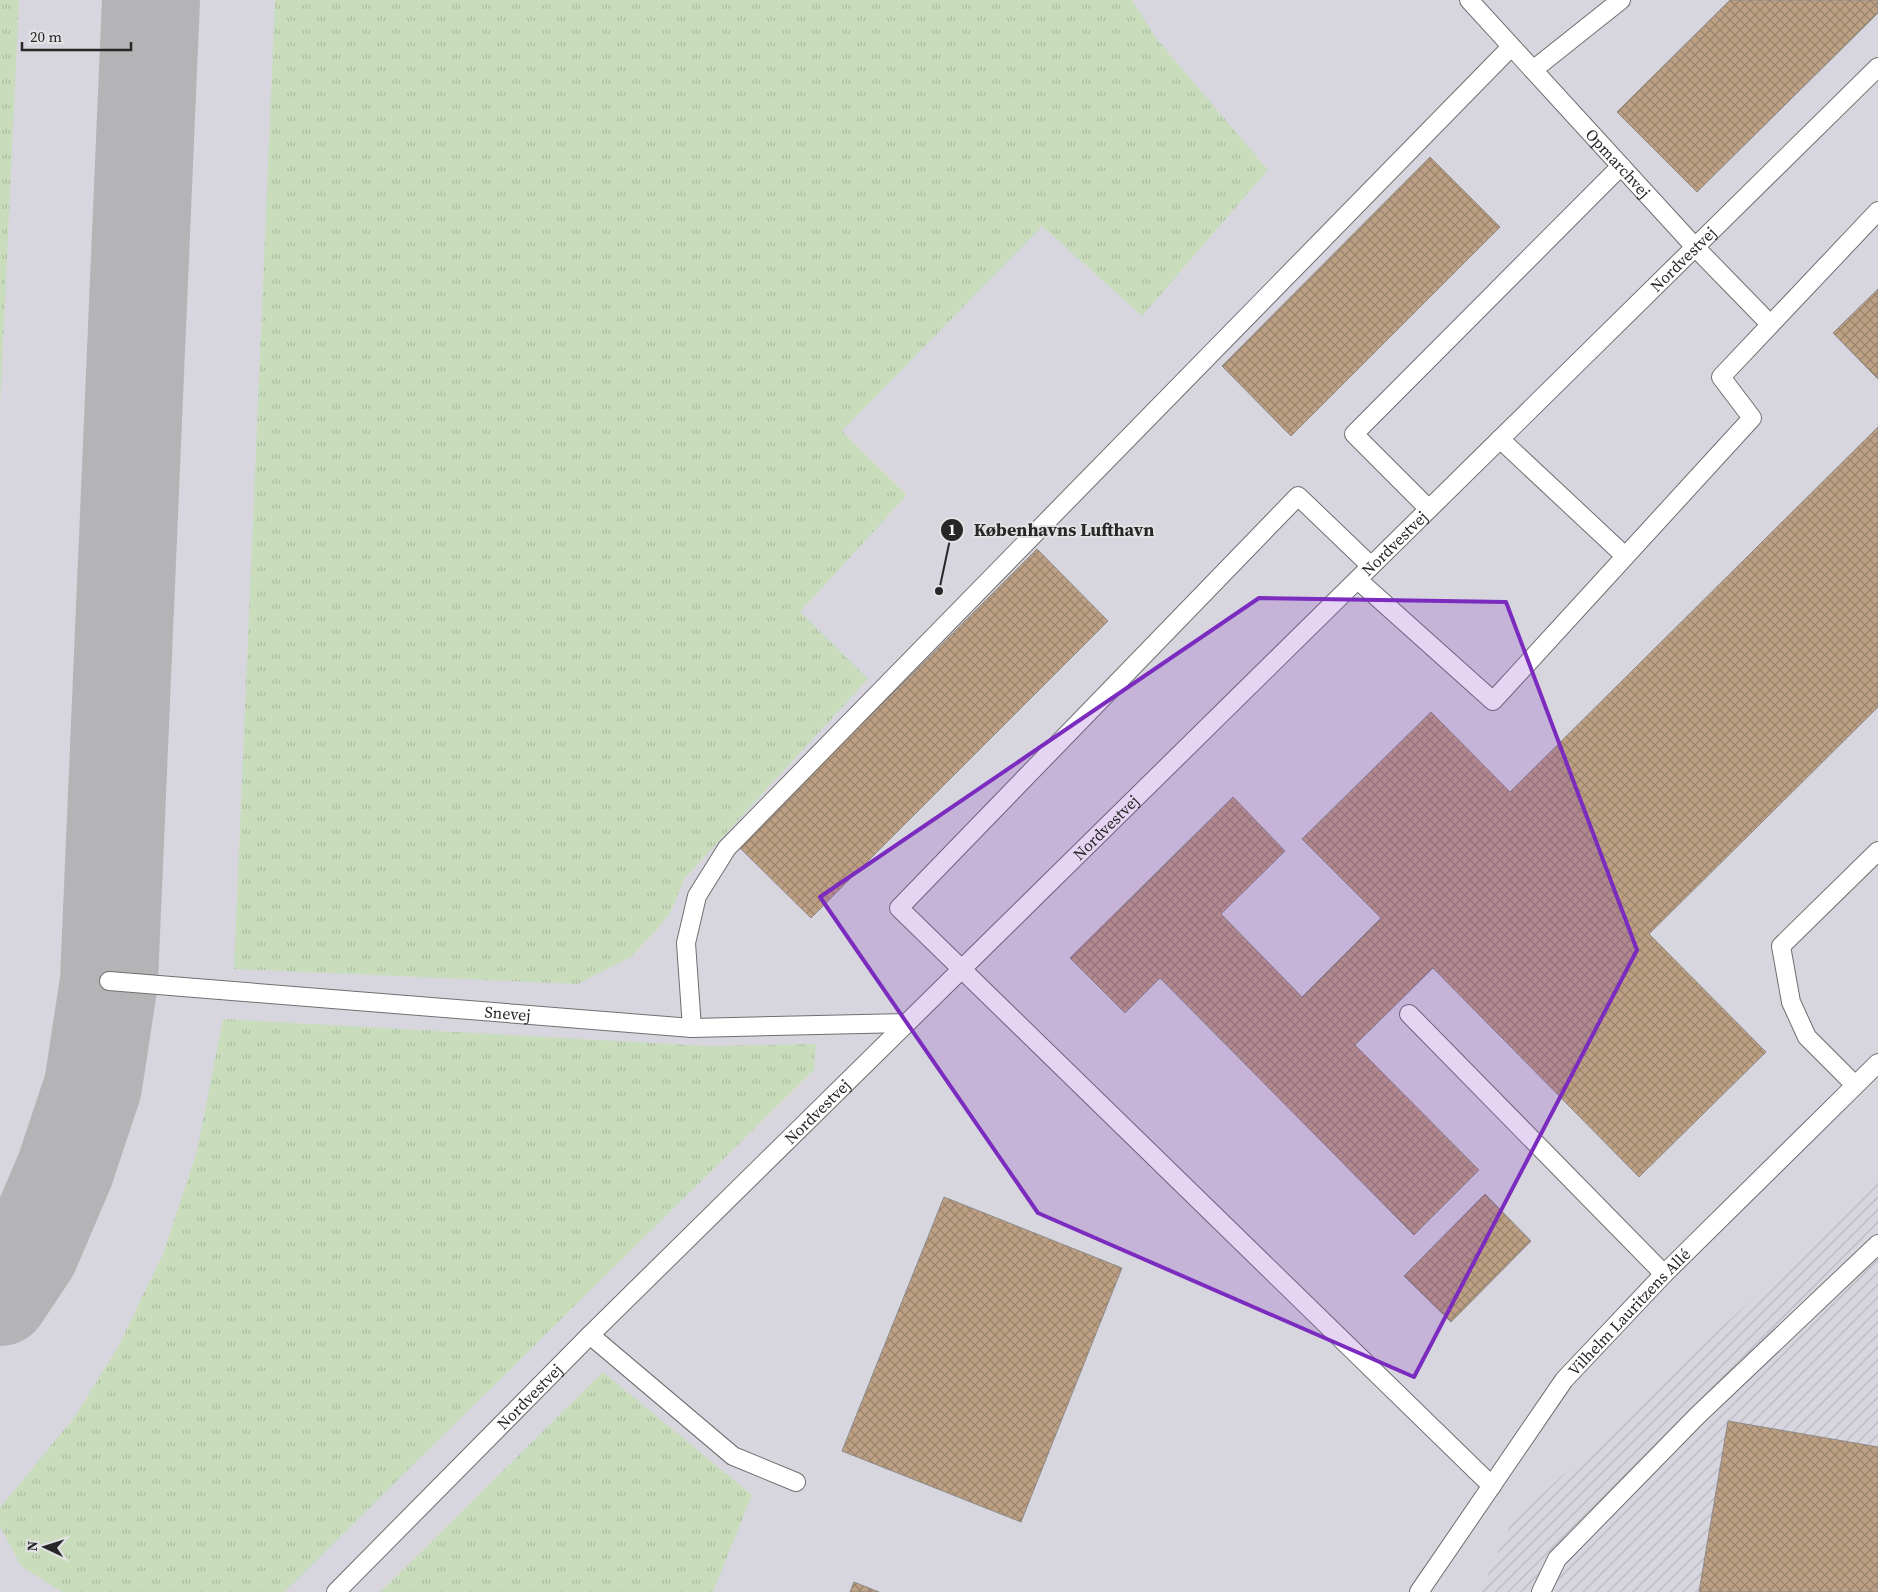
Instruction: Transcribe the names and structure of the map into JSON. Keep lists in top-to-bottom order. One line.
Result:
{"streets":{"lane":["Opmarchvej","Nordvestvej","Snevej","Vilhelm Lauritzens Allé"]},"crossings":[["Opmarchvej","Nordvestvej"],["Nordvestvej","Snevej"]],"places":["Københavns Lufthavn"],"scale_bar":"20 m","north":"left"}
